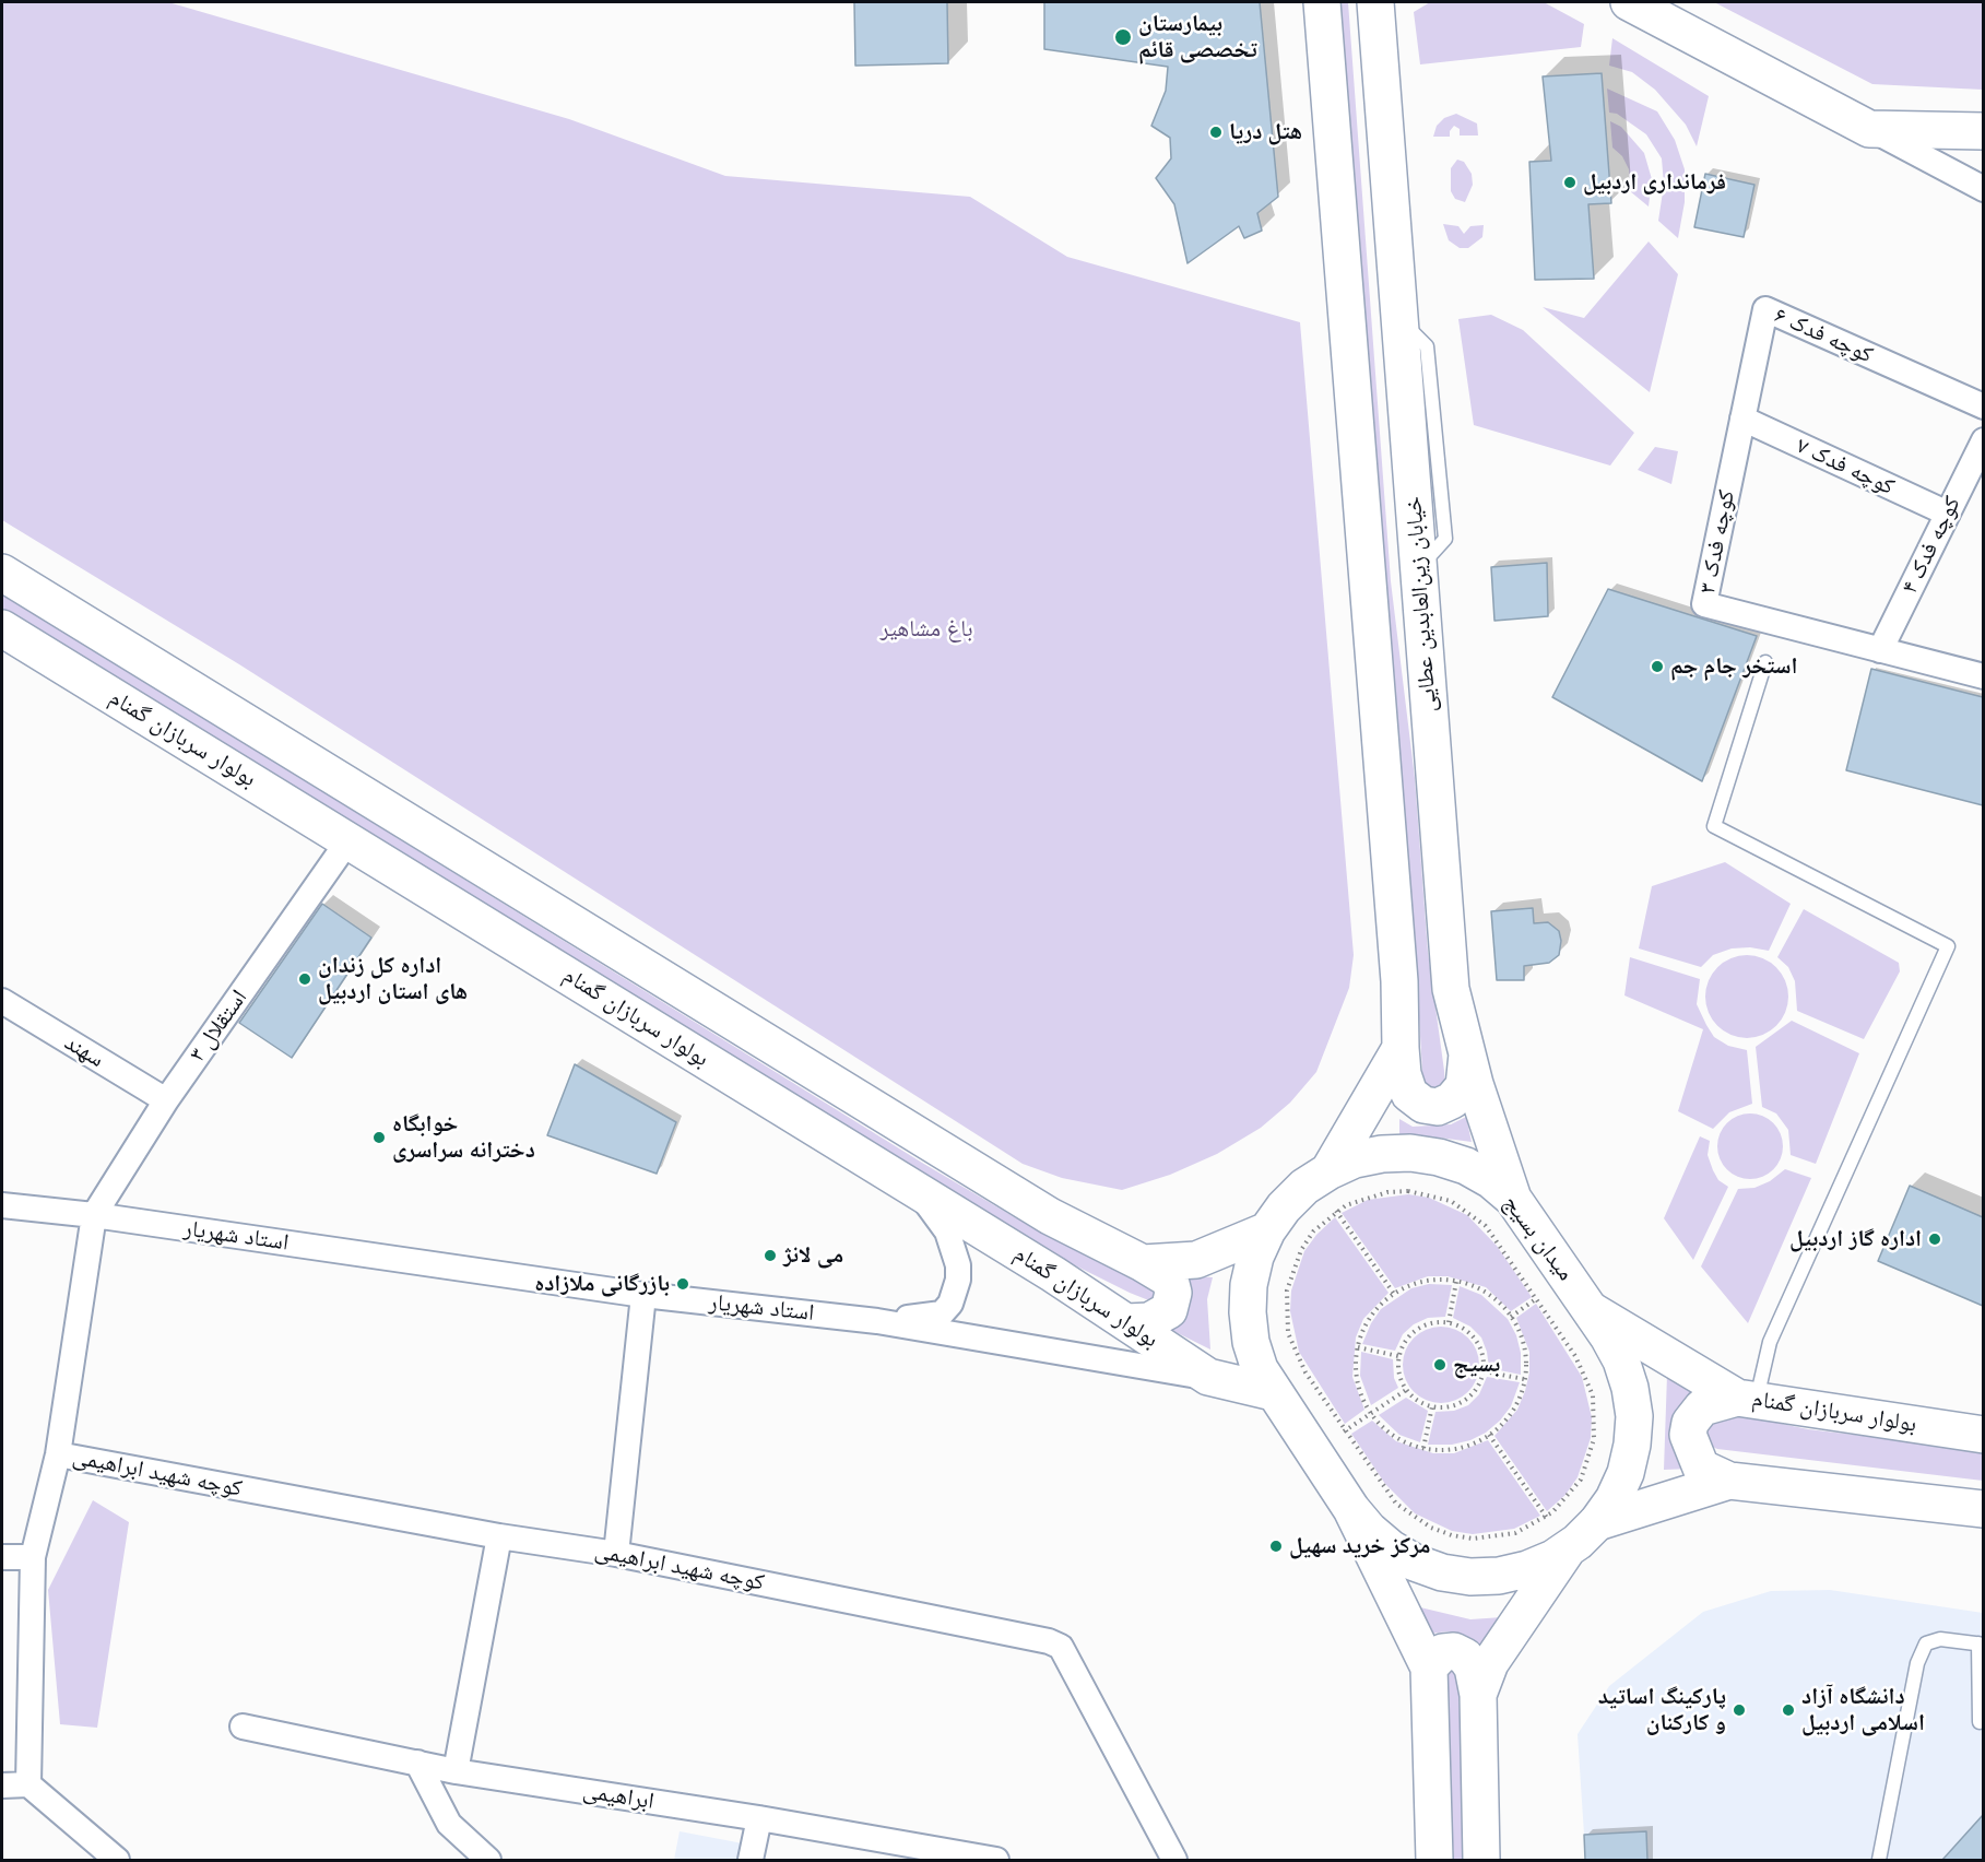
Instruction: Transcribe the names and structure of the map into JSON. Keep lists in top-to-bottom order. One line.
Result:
{"streets":{"main road":["خیابان زین‌العابدین عطایی","بولوار سربازان گمنام","میدان بسیج"],"street":["کوچه فدک ۶","کوچه فدک ۷","کوچه فدک ۳","کوچه فدک ۴","استقلال ۳","سهند","استاد شهریار","کوچه شهید ابراهیمی","ابراهیمی"]},"crossings":[["کوچه فدک ۶","کوچه فدک ۷"],["کوچه فدک ۶","کوچه فدک ۳"],["کوچه فدک ۷","کوچه فدک ۳"],["کوچه فدک ۷","کوچه فدک ۴"],["کوچه فدک ۳","کوچه فدک ۴"],["خیابان زین‌العابدین عطایی","میدان بسیج"],["بولوار سربازان گمنام","استقلال ۳"],["بولوار سربازان گمنام","استاد شهریار"],["بولوار سربازان گمنام","میدان بسیج"],["استقلال ۳","سهند"],["استقلال ۳","استاد شهریار"]],"parks":["باغ مشاهیر"],"places":["بیمارستان تخصصی قائم","هتل دریا","فرمانداری اردبیل","استخر جام جم","اداره کل زندان های استان اردبیل","خوابگاه دخترانه سراسری","اداره گاز اردبیل","می لانژ","بازرگانی ملازاده","بسیج","مرکز خرید سهیل","پارکینگ اساتید و کارکنان","دانشگاه آزاد اسلامی اردبیل"]}
